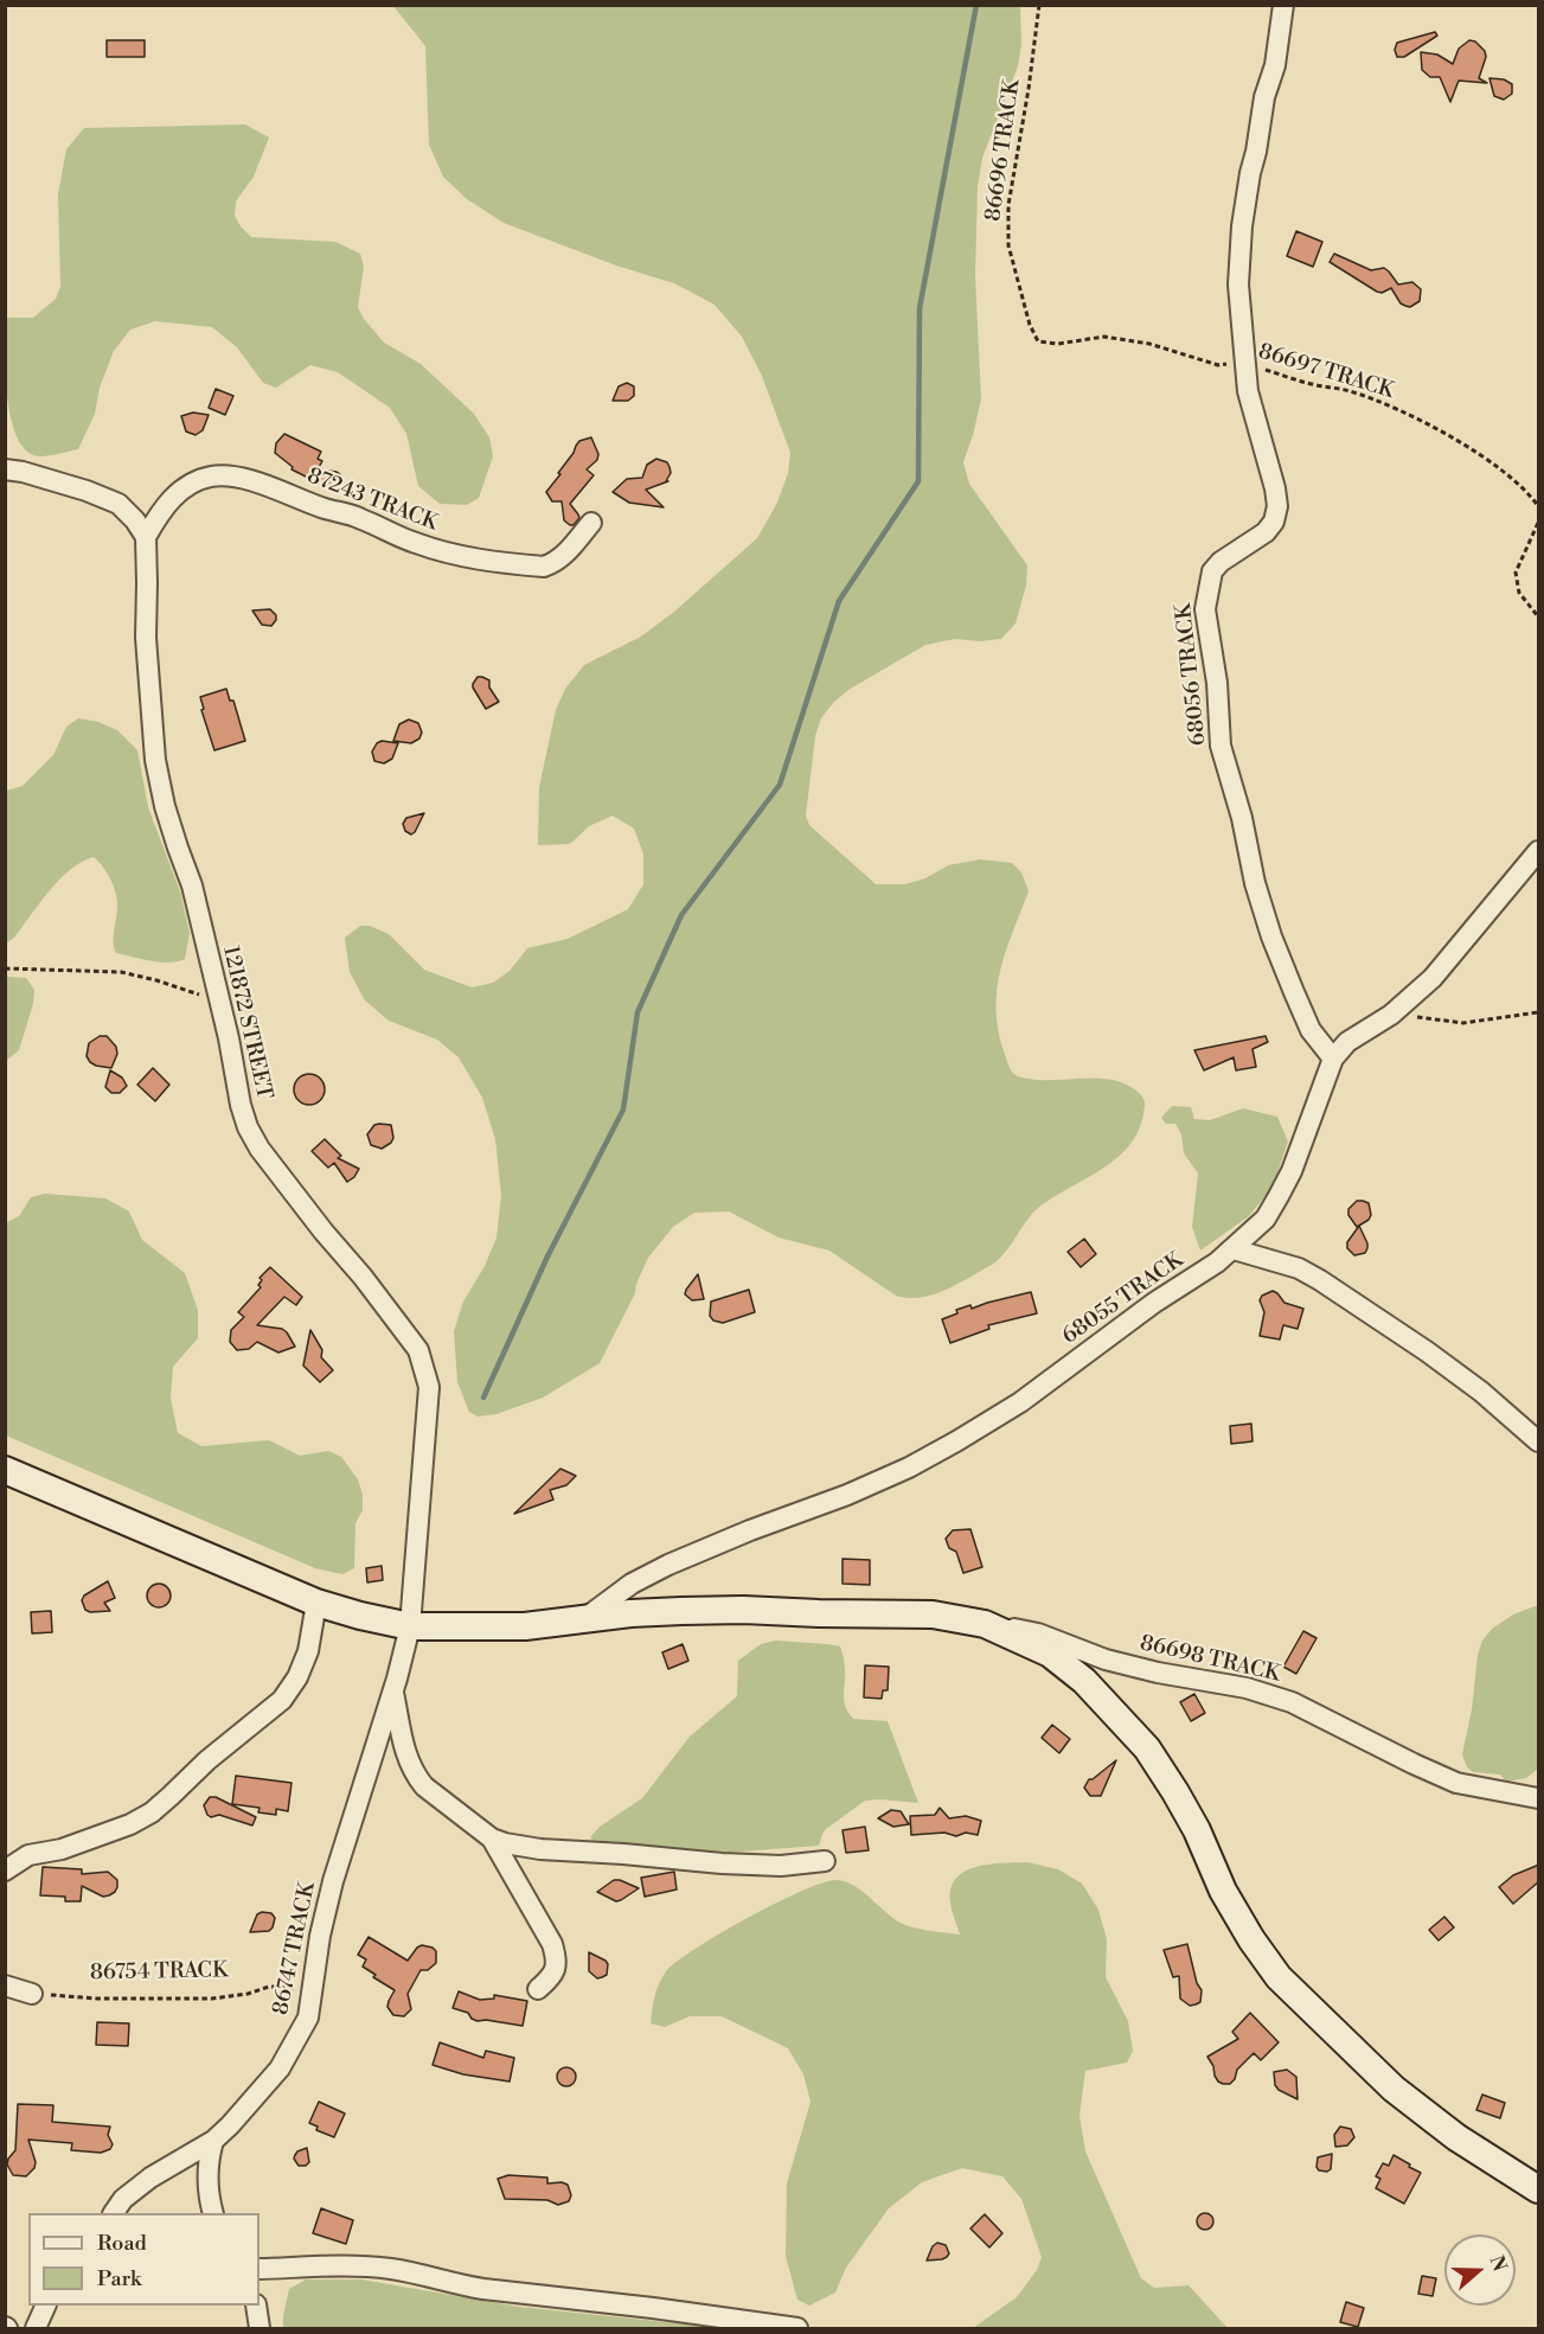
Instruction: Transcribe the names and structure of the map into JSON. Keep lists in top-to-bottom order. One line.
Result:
{"streets":{"street":["87243 TRACK","68056 TRACK","121872 STREET","68055 TRACK","86698 TRACK","86747 TRACK"],"path":["86696 TRACK","86697 TRACK","86754 TRACK"]},"crossings":[["86696 TRACK","86697 TRACK"],["86696 TRACK","68056 TRACK"],["86697 TRACK","68056 TRACK"],["87243 TRACK","121872 STREET"],["68056 TRACK","68055 TRACK"],["121872 STREET","86747 TRACK"],["86747 TRACK","86754 TRACK"]],"legend":["Road","Park"],"north":"right"}
